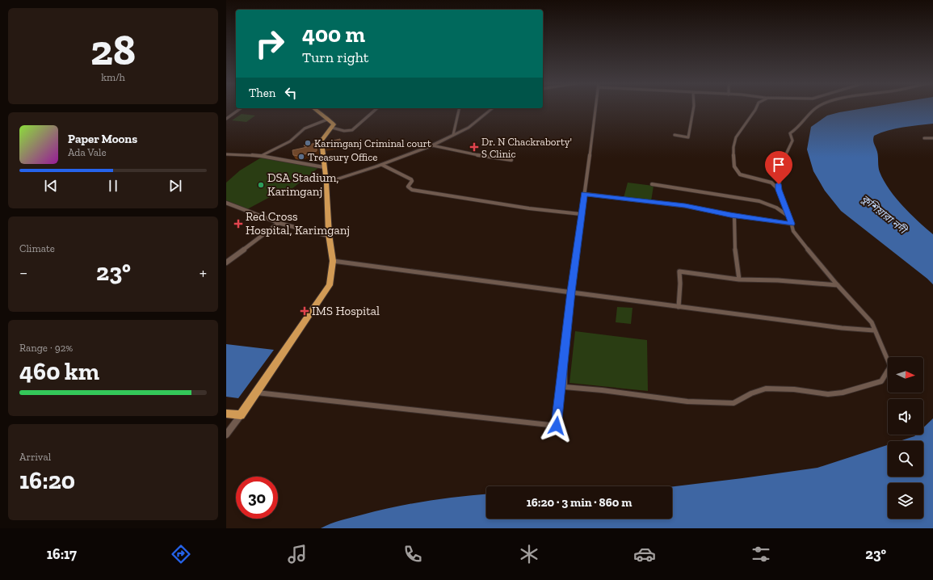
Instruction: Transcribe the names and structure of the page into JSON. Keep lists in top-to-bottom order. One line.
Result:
{"water":["কুশিয়ারা নদী"],"places":{"other":["Karimganj Criminal court","Treasury Office","DSA Stadium, Karimganj"],"health":["Dr. N Chackraborty' S Clinic","Red Cross Hospital, Karimganj","IMS Hospital"]},"north":"right","page":{"tile":[["28","km/h"],"Climate",["Range · 92%","460 km"],["Arrival","16:20"]],"turn":["400 m","Turn right"],"then":"Then","song":["Paper Moons","Ada Vale"],"heat":["−","23°","+"],"limit":"30","trip":"16:20 · 3 min · 860 m","tabs":["16:17","23°"]}}
